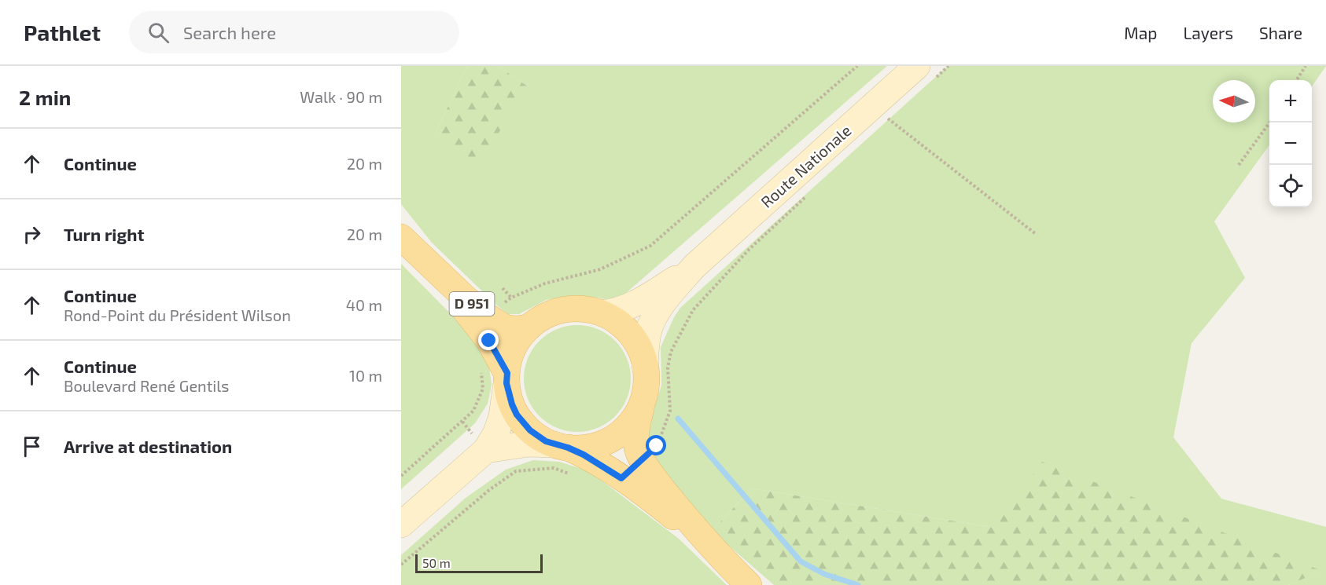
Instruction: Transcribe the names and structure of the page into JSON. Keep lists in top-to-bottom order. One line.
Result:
{"streets":{"main road":["Route Nationale","D 951"]},"crossings":[["Route Nationale","D 951"]],"scale_bar":"50 m","north":"left","page":{"header":"Pathlet","search":"Search here","nav":["Map","Layers","Share"],"heading":["2 min","Walk · 90 m"],"map_buttons":["+","−"],"list":[["Continue","20 m"],["Turn right","20 m"],["Continue","Rond-Point du Président Wilson","40 m"],["Continue","Boulevard René Gentils","10 m"],"Arrive at destination"],"scale":"50 m"}}
